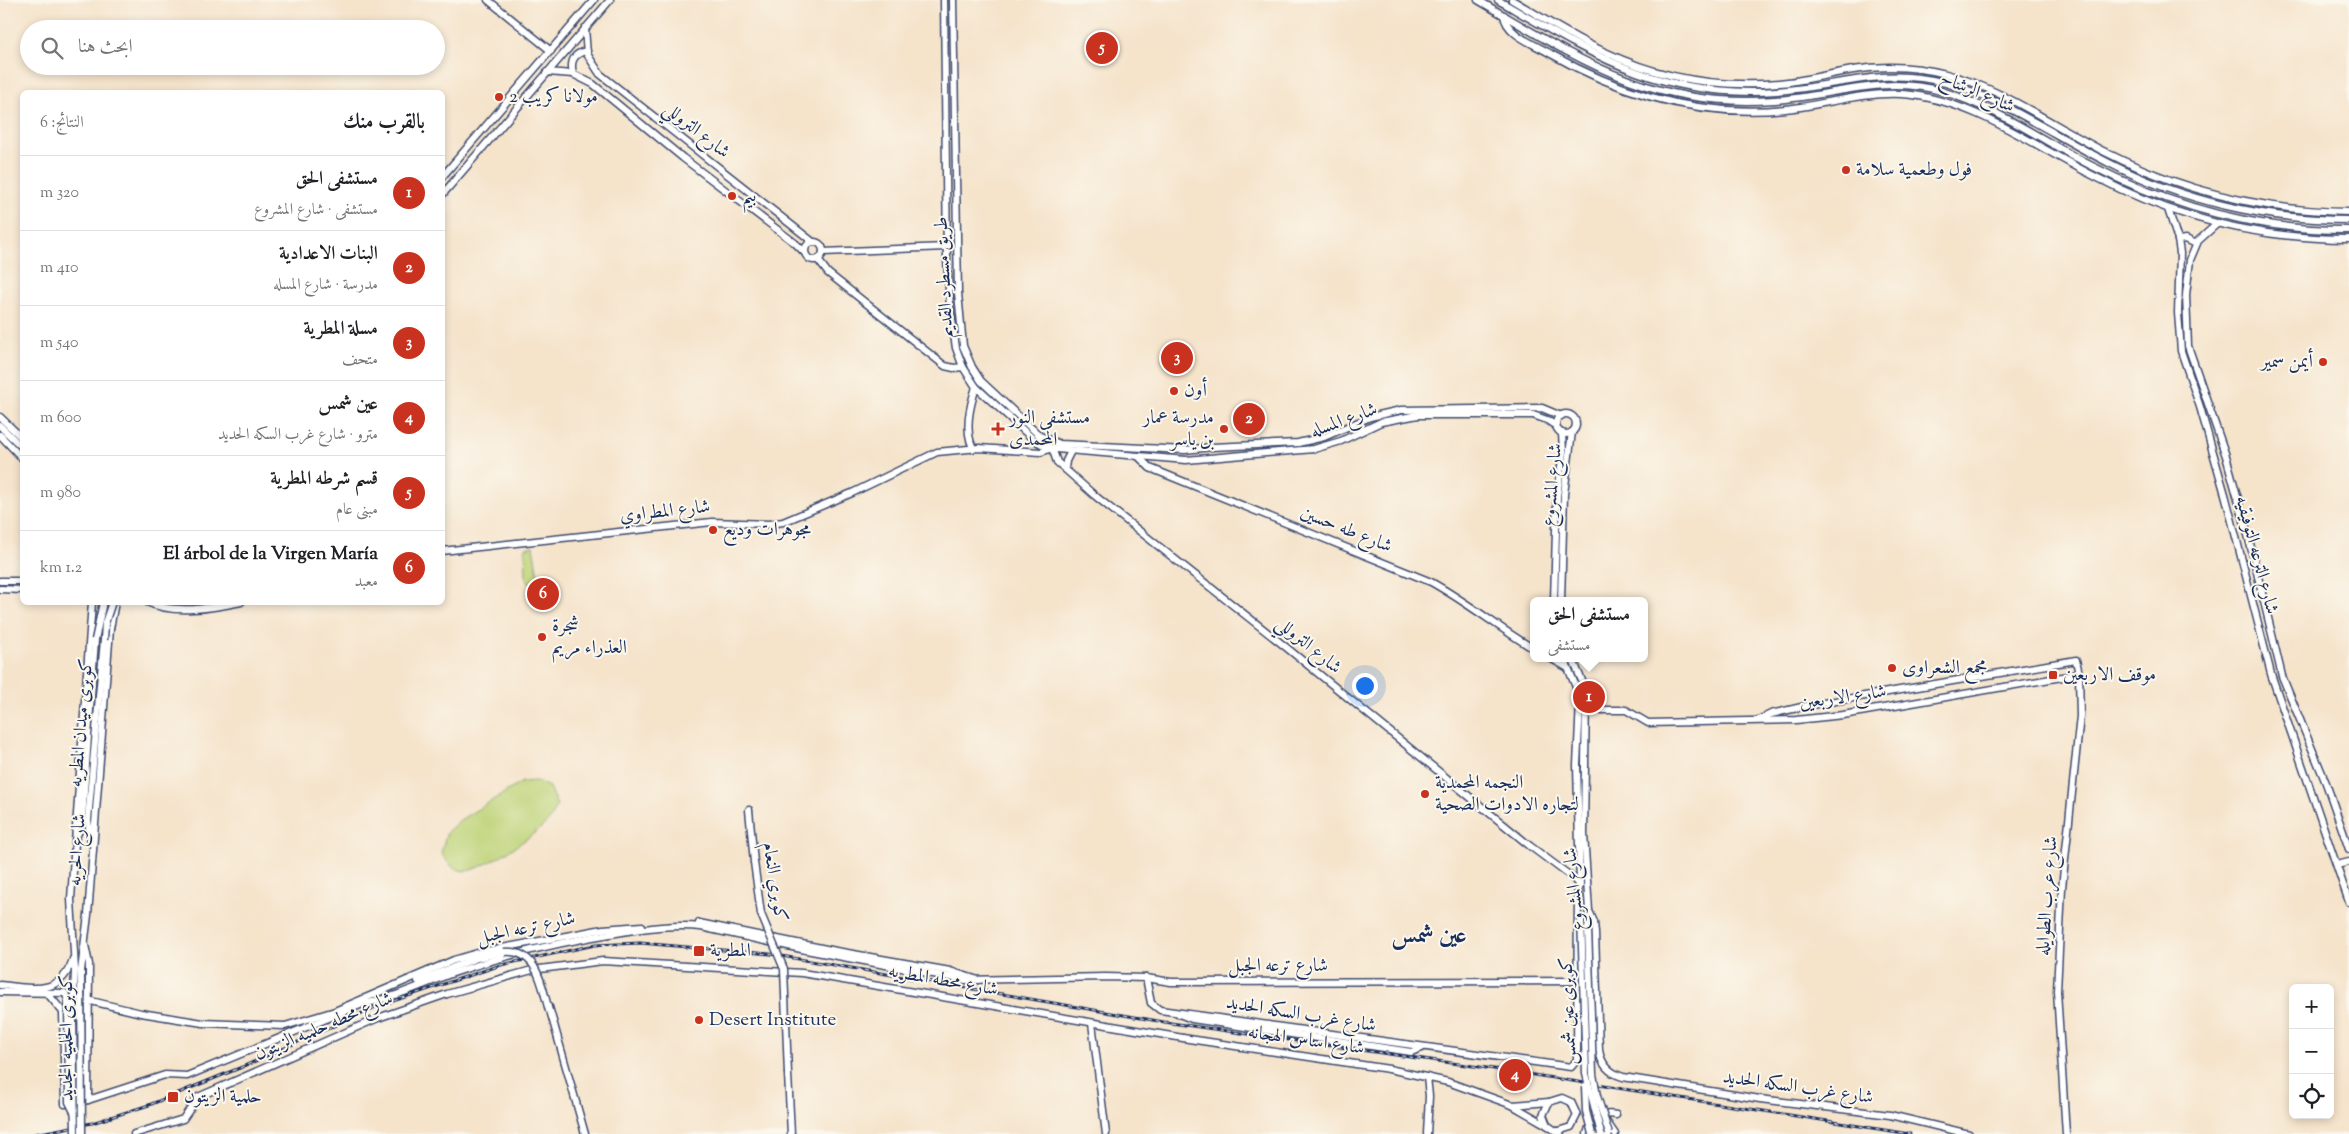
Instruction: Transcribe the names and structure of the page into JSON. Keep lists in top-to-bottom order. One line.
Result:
{"streets":{"street":["شارع الرشاح","شارع التروللي","طريق مسطرد القديم","شارع المسله","شارع المشروع","شارع المطراوي","شارع طه حسين","شارع الترعه التوفيقيه","شارع الاربعين","كوبرى ميدان المطريه","شارع الحريه","كوبري النعام","شارع عرب الطوايله","شارع ترعه الجبل","شارع محطه المطريه","كوبرى عين شمس","شارع غرب السكه الحديد","شارع محطه حلميه الزيتون","كوبرى الحلميه الجديد","شارع اساس الهجانه"]},"crossings":[["شارع التروللي","طريق مسطرد القديم"],["شارع التروللي","شارع المشروع"],["شارع التروللي","كوبرى عين شمس"],["طريق مسطرد القديم","شارع المسله"],["طريق مسطرد القديم","شارع طه حسين"],["شارع المسله","شارع المشروع"],["شارع المسله","شارع طه حسين"],["شارع المشروع","شارع الاربعين"],["شارع المشروع","شارع ترعه الجبل"],["شارع المشروع","كوبرى عين شمس"],["شارع المشروع","شارع غرب السكه الحديد"],["شارع الاربعين","شارع عرب الطوايله"],["كوبرى ميدان المطريه","شارع الحريه"],["شارع الحريه","شارع ترعه الجبل"],["شارع الحريه","شارع محطه حلميه الزيتون"],["شارع الحريه","كوبرى الحلميه الجديد"],["شارع ترعه الجبل","شارع غرب السكه الحديد"],["شارع ترعه الجبل","شارع محطه حلميه الزيتون"],["شارع محطه المطريه","شارع محطه حلميه الزيتون"],["شارع محطه المطريه","شارع اساس الهجانه"]],"districts":["عين شمس"],"places":{"other":["مولانا كريب 2","فول وطعمية سلامة","بيم","أيمن سمير","أون","مدرسة عمار بن ياسر","مجوهرات وديع","شجرة العذراء مريم","مجمع الشعراوى","النجمه المحمدية لتجاره الادوات الصحية","Desert Institute"],"health":["مستشفى النور المحمدى"],"transit":["موقف الاربعين","المطرية","حلمية الزيتون"]},"page":{"search":"ابحث هنا","pins":["5","3","2","6","1","4"],"heading":["بالقرب منك","النتائج: 6"],"list":[{"mark":"1","name":"مستشفى الحق","note":"مستشفى · شارع المشروع","value":"320 m"},{"mark":"2","name":"البنات الاعدادية","note":"مدرسة · شارع المسله","value":"410 m"},{"mark":"3","name":"مسلة المطرية","note":"متحف","value":"540 m"},{"mark":"4","name":"عين شمس","note":"مترو · شارع غرب السكه الحديد","value":"600 m"},{"mark":"5","name":"قسم شرطه المطرية","note":"مبنى عام","value":"980 m"},{"mark":"6","name":"El árbol de la Virgen María","note":"معبد","value":"1.2 km"}],"popup":["مستشفى الحق","مستشفى"],"map_buttons":["+","−"]}}
